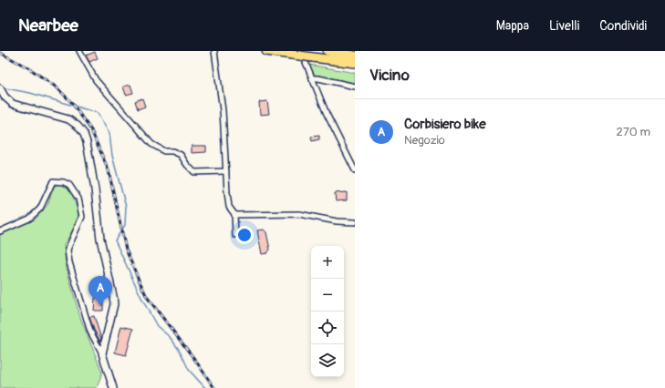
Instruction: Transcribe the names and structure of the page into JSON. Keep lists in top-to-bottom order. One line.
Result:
{"page":{"header":"Nearbee","nav":["Mappa","Livelli","Condividi"],"heading":"Vicino","list":[{"mark":"A","name":"Corbisiero bike","note":"Negozio","value":"270 m"}],"map_buttons":["+","−"],"pins":"A"}}
